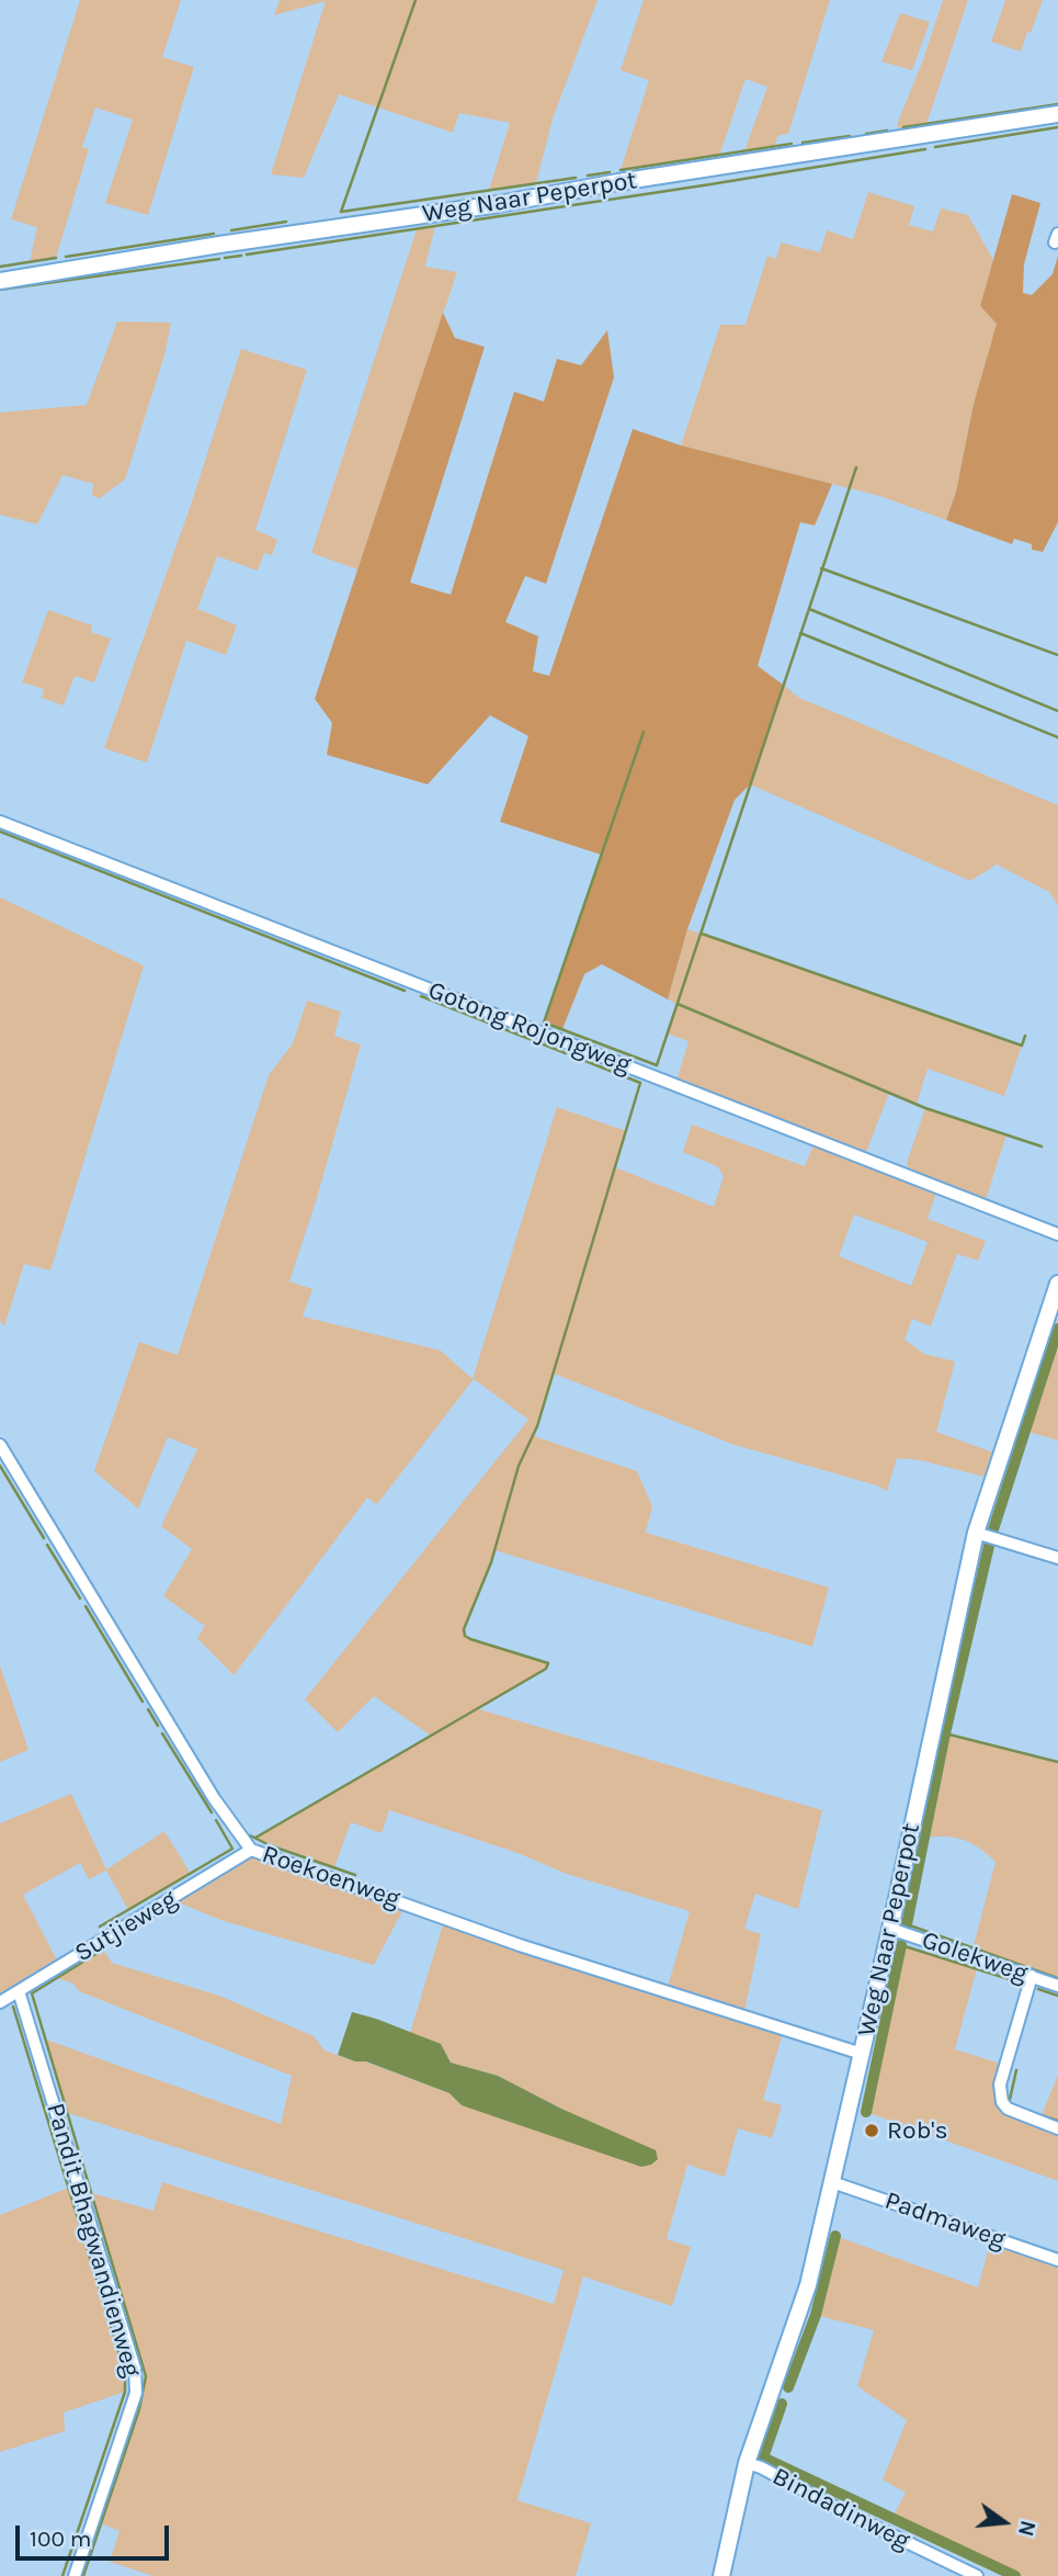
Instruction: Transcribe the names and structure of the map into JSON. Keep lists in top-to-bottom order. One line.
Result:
{"streets":{"street":["Weg Naar Peperpot","Gotong Rojongweg","Roekoenweg","Sutjieweg","Golekweg","Padmaweg","Pandit Bhagwandienweg","Bindadinweg"]},"crossings":[["Weg Naar Peperpot","Roekoenweg"],["Weg Naar Peperpot","Golekweg"],["Weg Naar Peperpot","Padmaweg"],["Weg Naar Peperpot","Bindadinweg"],["Roekoenweg","Sutjieweg"],["Sutjieweg","Pandit Bhagwandienweg"]],"places":["Rob's"],"scale_bar":"100 m","north":"right"}
